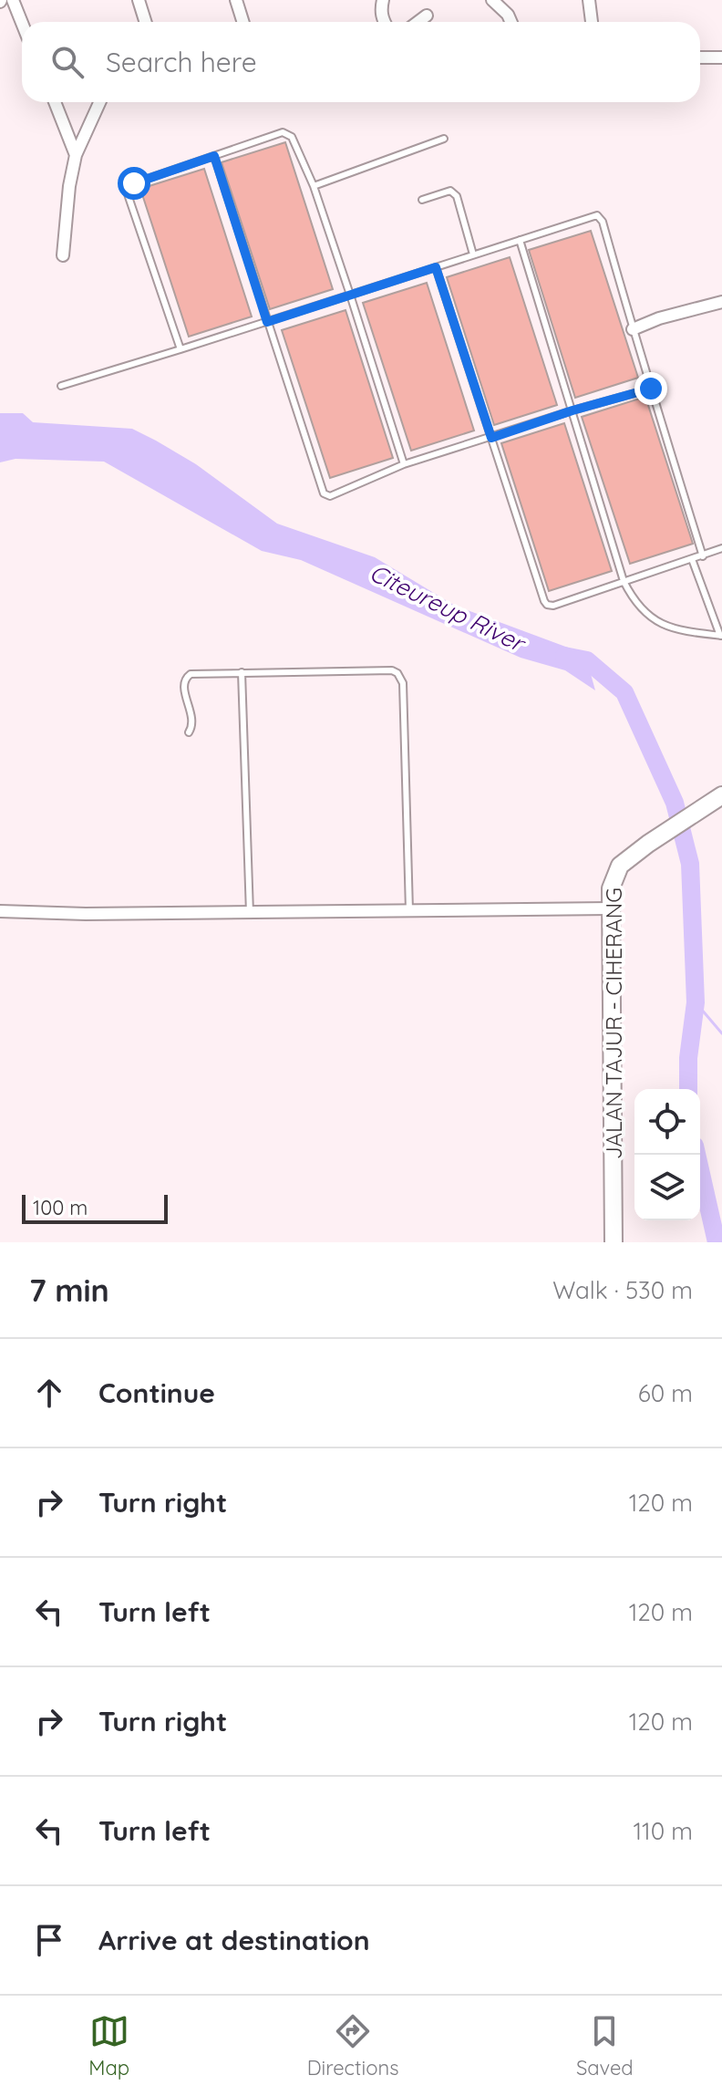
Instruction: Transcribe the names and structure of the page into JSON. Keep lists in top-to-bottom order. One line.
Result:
{"streets":{"main road":["JALAN TAJUR - CIHERANG"]},"water":["Citeureup River"],"scale_bar":"100 m","page":{"search":"Search here","scale":"100 m","heading":["7 min","Walk · 530 m"],"list":[["Continue","60 m"],["Turn right","120 m"],["Turn left","120 m"],["Turn right","120 m"],["Turn left","110 m"],"Arrive at destination"],"nav":["Map","Directions","Saved"]}}
